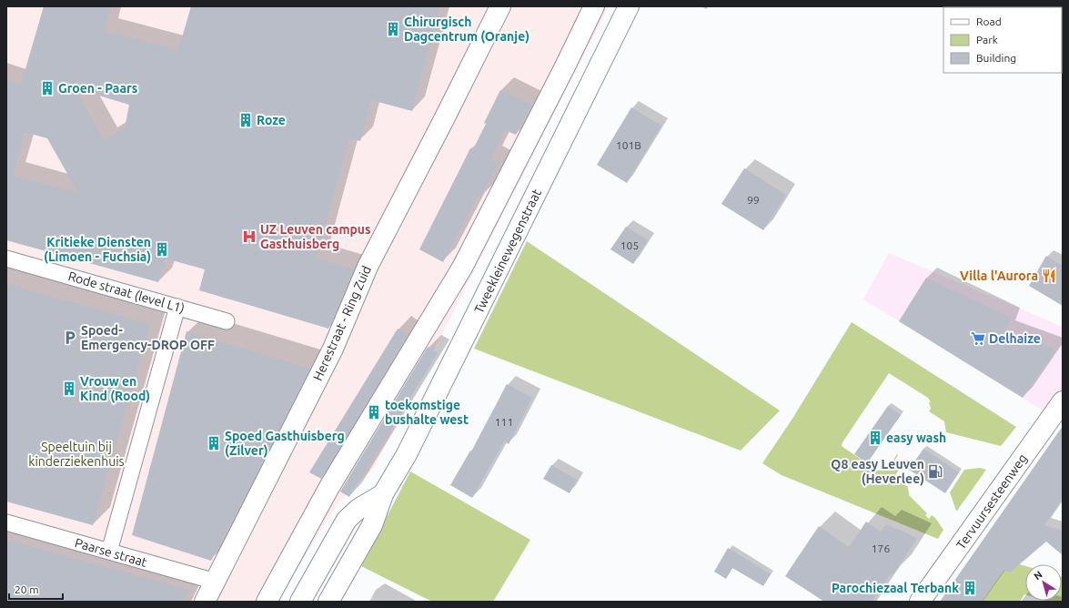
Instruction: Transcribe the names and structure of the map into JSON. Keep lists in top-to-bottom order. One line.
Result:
{"streets":{"street":["Tweekleinewegenstraat","Rode straat (level L1)","Herestraat - Ring Zuid","Tervuursesteenweg","Paarse straat"]},"crossings":[["Herestraat - Ring Zuid","Paarse straat"]],"parks":["Speeltuin bij kinderziekenhuis"],"places":{"building":["Chirurgisch Dagcentrum (Oranje)","Groen - Paars","Roze","Kritieke Diensten (Limoen - Fuchsia)","Vrouw en Kind (Rood)","toekomstige bushalte west","easy wash","Spoed Gasthuisberg (Zilver)","Parochiezaal Terbank"],"hospital":["UZ Leuven campus Gasthuisberg"],"restaurant":["Villa l'Aurora"],"parking":["Spoed- Emergency-DROP OFF"],"supermarket":["Delhaize"],"fuel station":["Q8 easy Leuven (Heverlee)"]},"house_numbers":["101B","99","105","111","176"],"legend":["Road","Park","Building"],"scale_bar":"20 m","north":"top left"}
